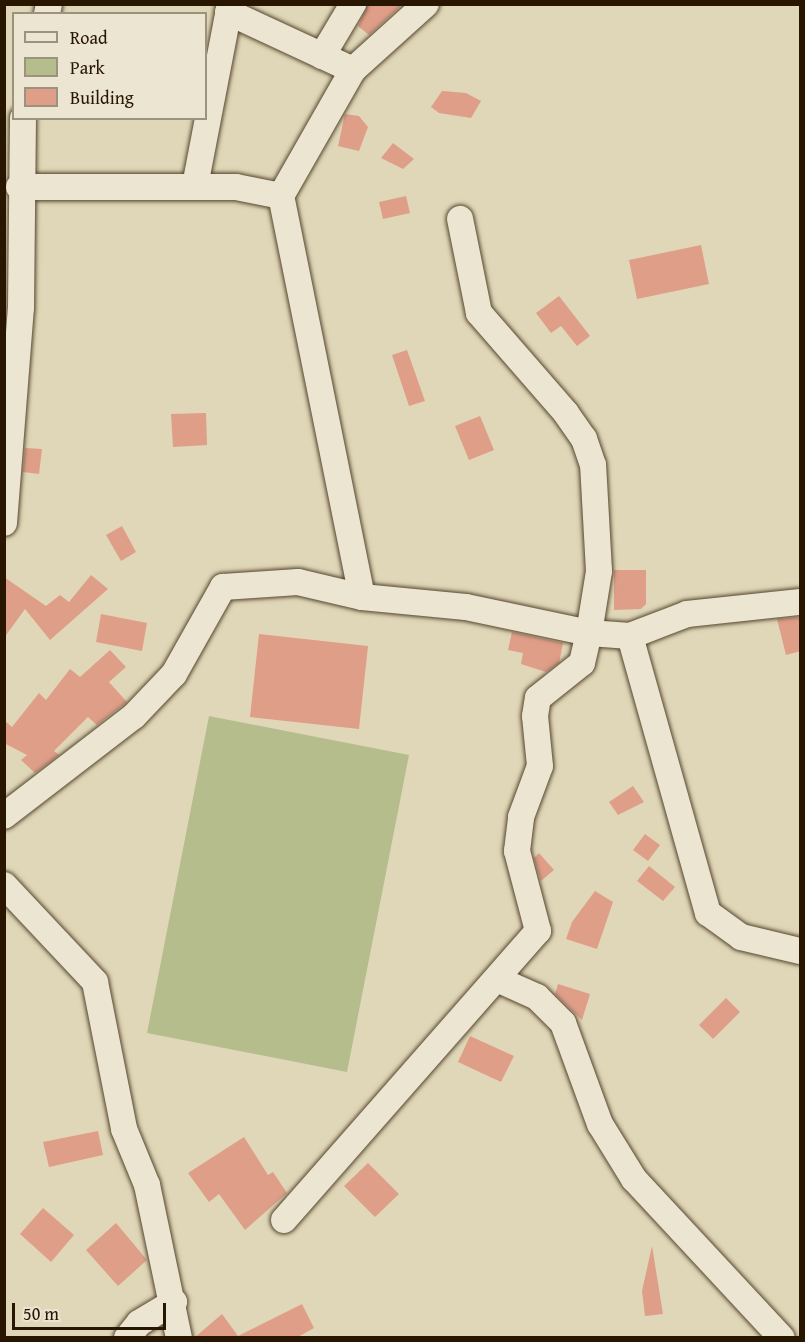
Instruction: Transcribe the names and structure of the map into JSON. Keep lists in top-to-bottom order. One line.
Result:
{"legend":["Road","Park","Building"],"scale_bar":"50 m"}
